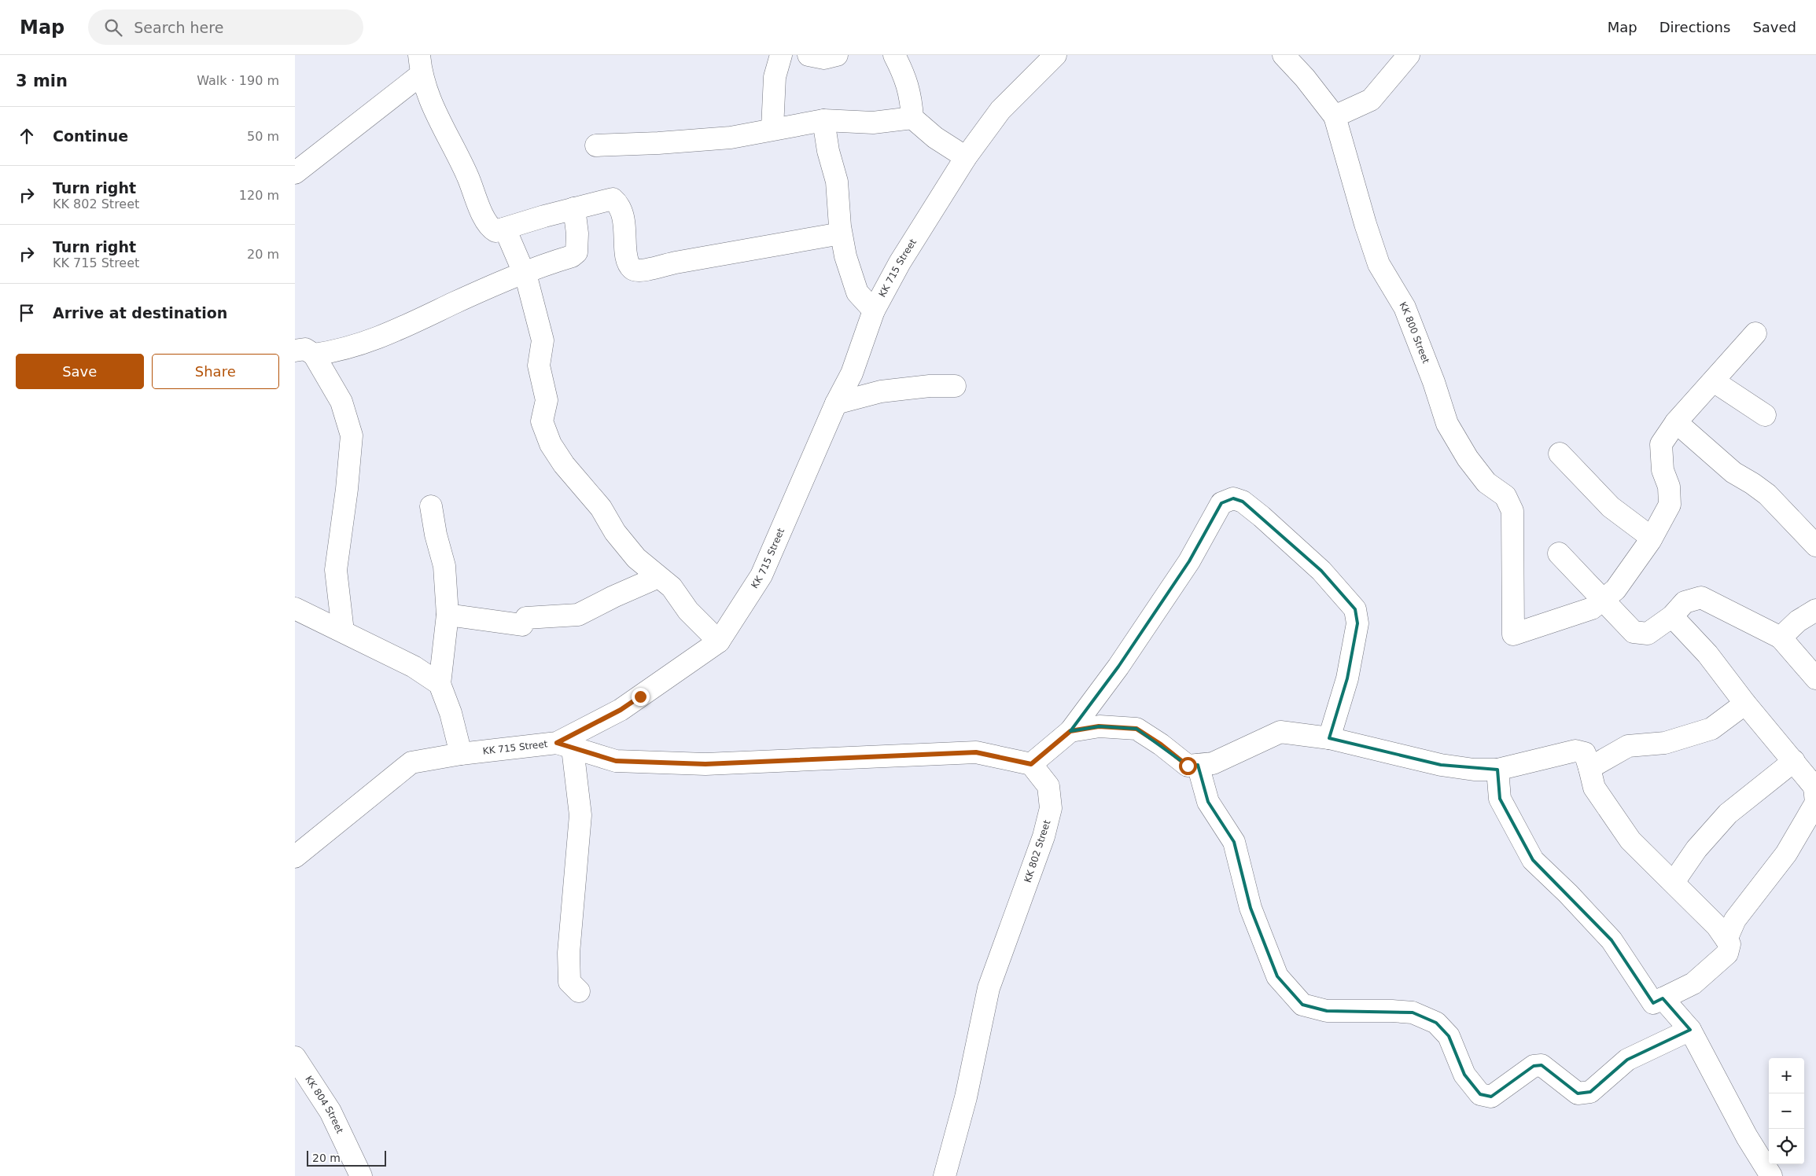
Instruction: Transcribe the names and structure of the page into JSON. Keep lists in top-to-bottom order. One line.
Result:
{"streets":{"street":["KK 715 Street","KK 800 Street","KK 802 Street","KK 804 Street"]},"scale_bar":"20 m","page":{"header":"Map","search":"Search here","nav":["Map","Directions","Saved"],"heading":["3 min","Walk · 190 m"],"list":[["Continue","50 m"],["Turn right","KK 802 Street","120 m"],["Turn right","KK 715 Street","20 m"],"Arrive at destination"],"buttons":["Save","Share"],"map_buttons":["+","−"],"scale":"20 m"}}
